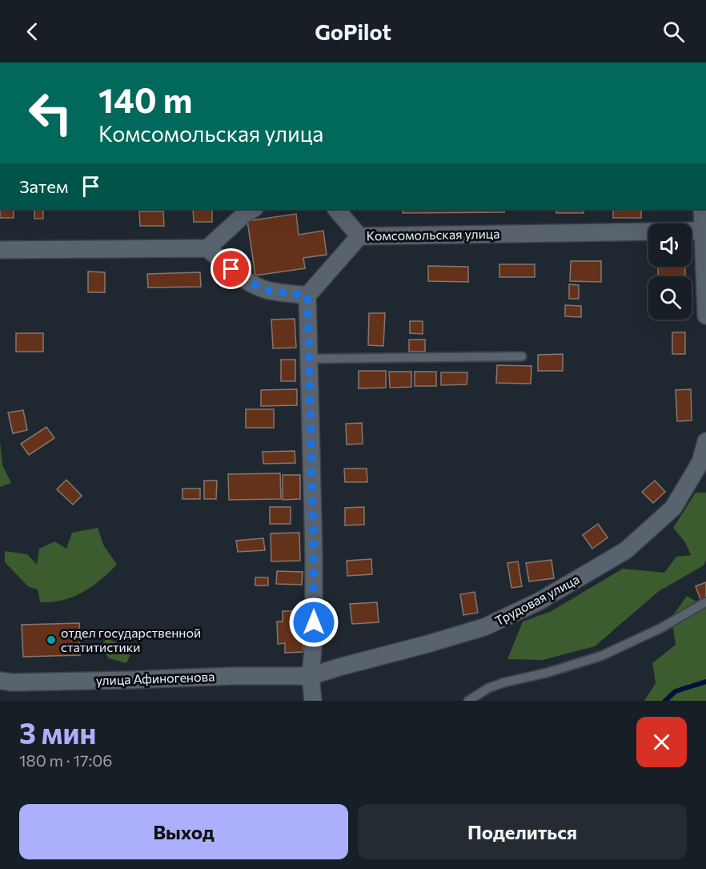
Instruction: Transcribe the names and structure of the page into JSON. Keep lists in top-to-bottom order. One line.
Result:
{"streets":{"street":["Комсомольская улица","Трудовая улица","улица Афиногенова"]},"crossings":[["Трудовая улица","улица Афиногенова"]],"places":["отдел государственной статитистики"],"page":{"header":"GoPilot","turn":["140 m","Комсомольская улица"],"then":"Затем","heading":["3 мин","180 m · 17:06"],"buttons":["Выход","Поделиться"]}}
